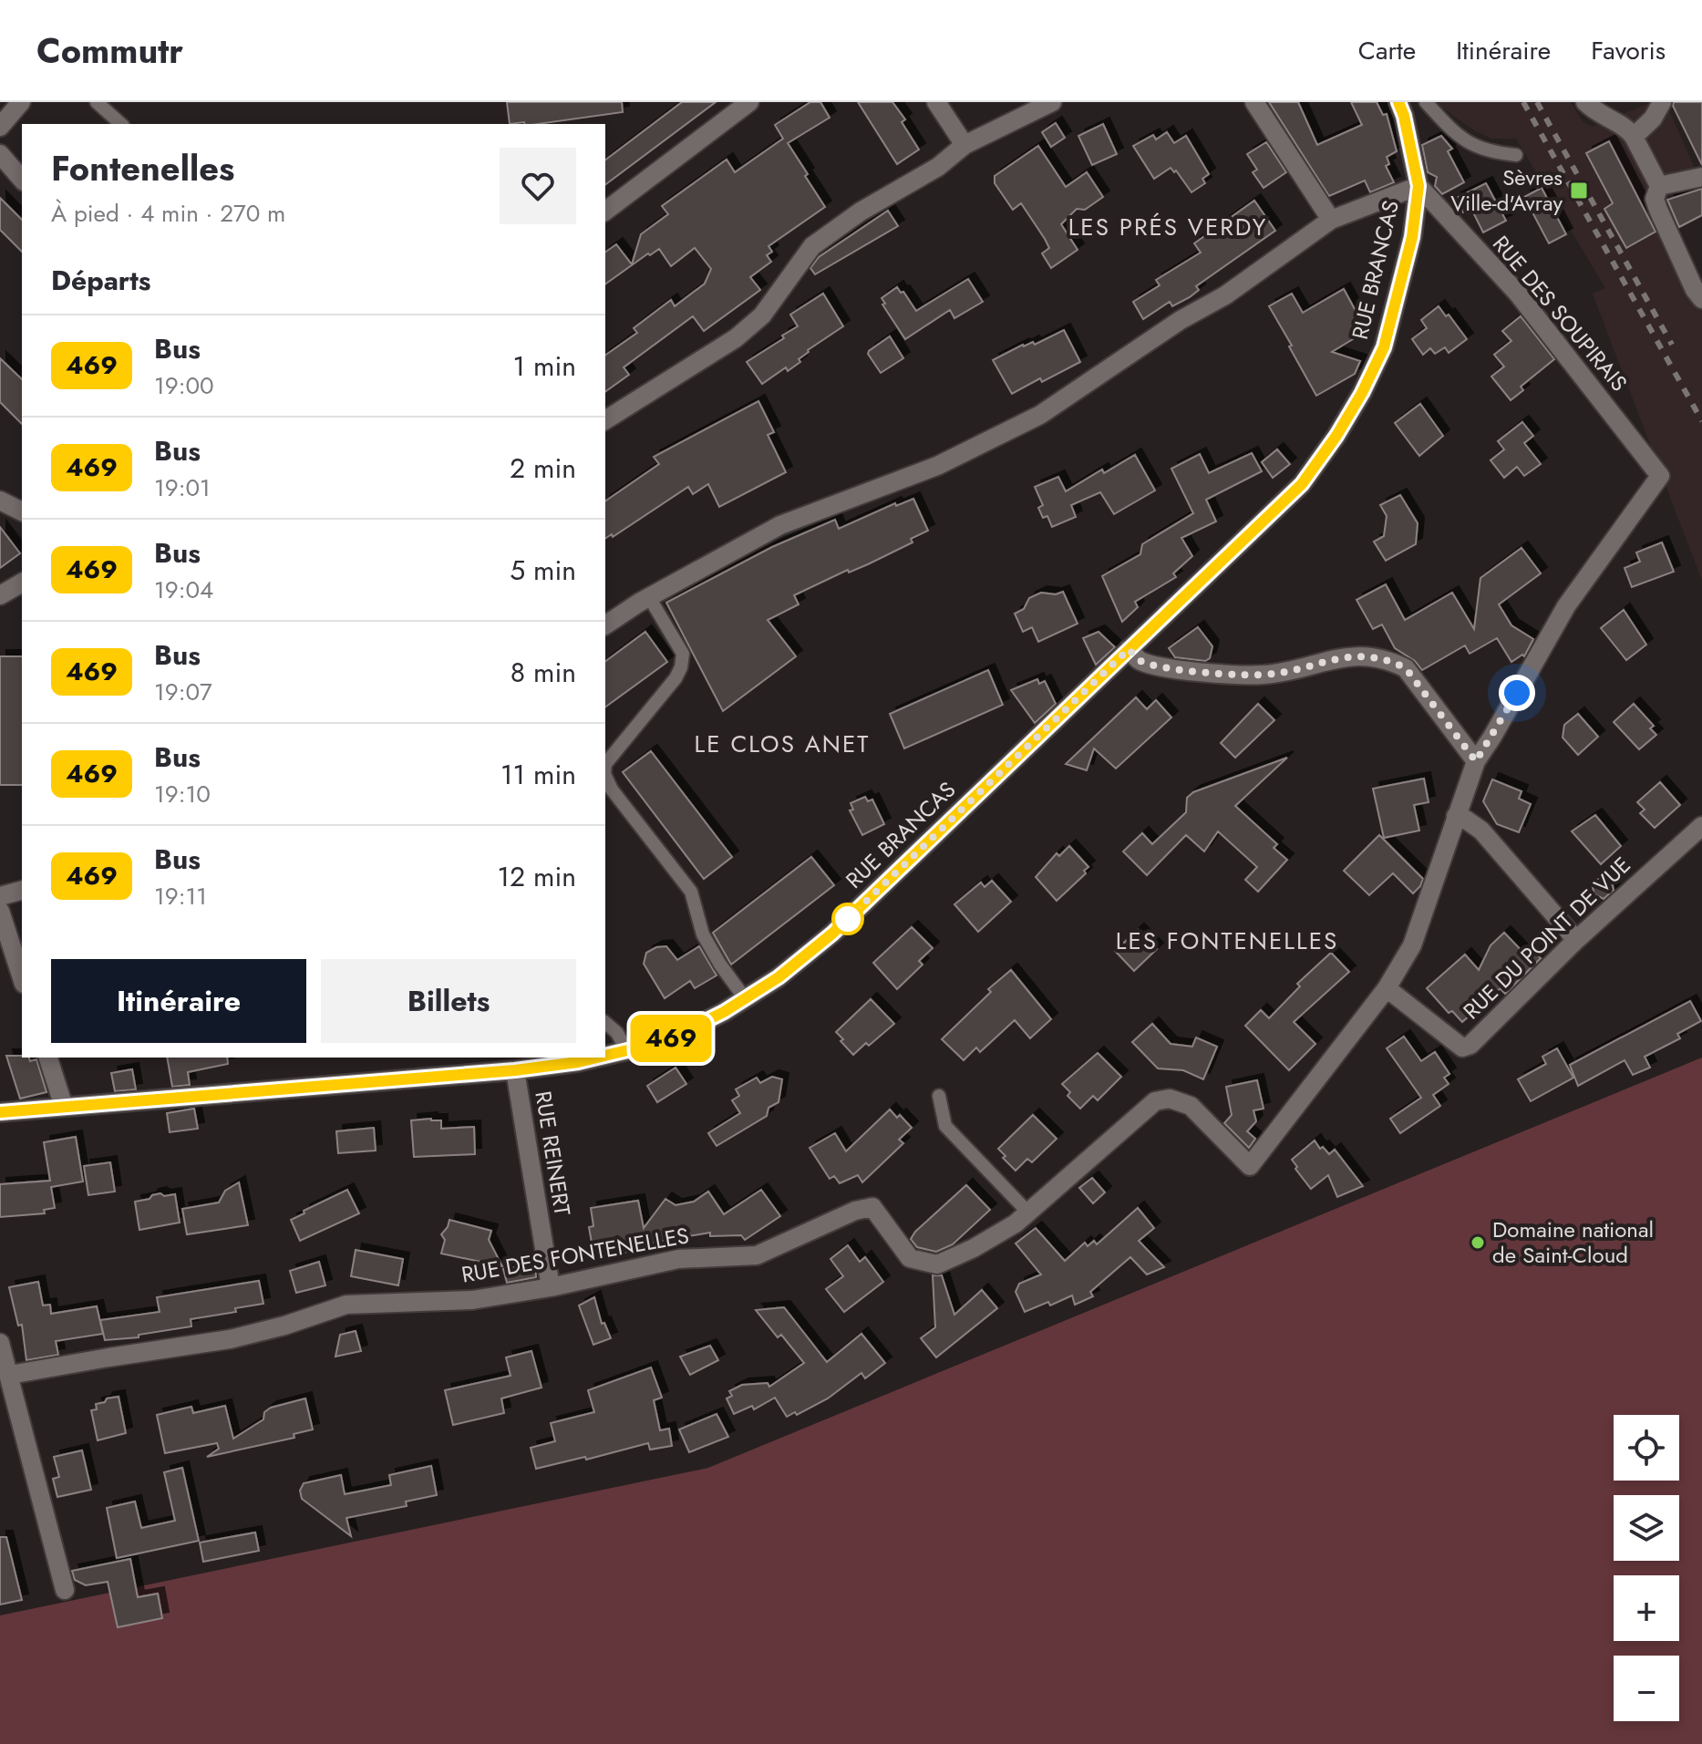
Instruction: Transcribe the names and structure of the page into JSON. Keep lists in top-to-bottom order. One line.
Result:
{"streets":{"street":["RUE BRANCAS","RUE DES SOUPIRAIS","RUE DU POINT DE VUE","RUE REINERT","RUE DES FONTENELLES"]},"crossings":[["RUE BRANCAS","RUE DES SOUPIRAIS"],["RUE BRANCAS","RUE REINERT"],["RUE DU POINT DE VUE","RUE DES FONTENELLES"],["RUE REINERT","RUE DES FONTENELLES"]],"districts":["LES PRÉS VERDY","LE CLOS ANET","LES FONTENELLES"],"places":{"transit":["Sèvres Ville-d'Avray"],"other":["Domaine national de Saint-Cloud"]},"lines":["bus line 469"],"page":{"header":"Commutr","nav":["Carte","Itinéraire","Favoris"],"on_map":"469","heading":[["Fontenelles","À pied · 4 min · 270 m"],"Départs"],"list":[{"mark":"469","name":"Bus","note":"19:00","value":"1 min"},{"mark":"469","name":"Bus","note":"19:01","value":"2 min"},{"mark":"469","name":"Bus","note":"19:04","value":"5 min"},{"mark":"469","name":"Bus","note":"19:07","value":"8 min"},{"mark":"469","name":"Bus","note":"19:10","value":"11 min"},{"mark":"469","name":"Bus","note":"19:11","value":"12 min"}],"buttons":["Itinéraire","Billets"],"map_buttons":["+","−"]}}
